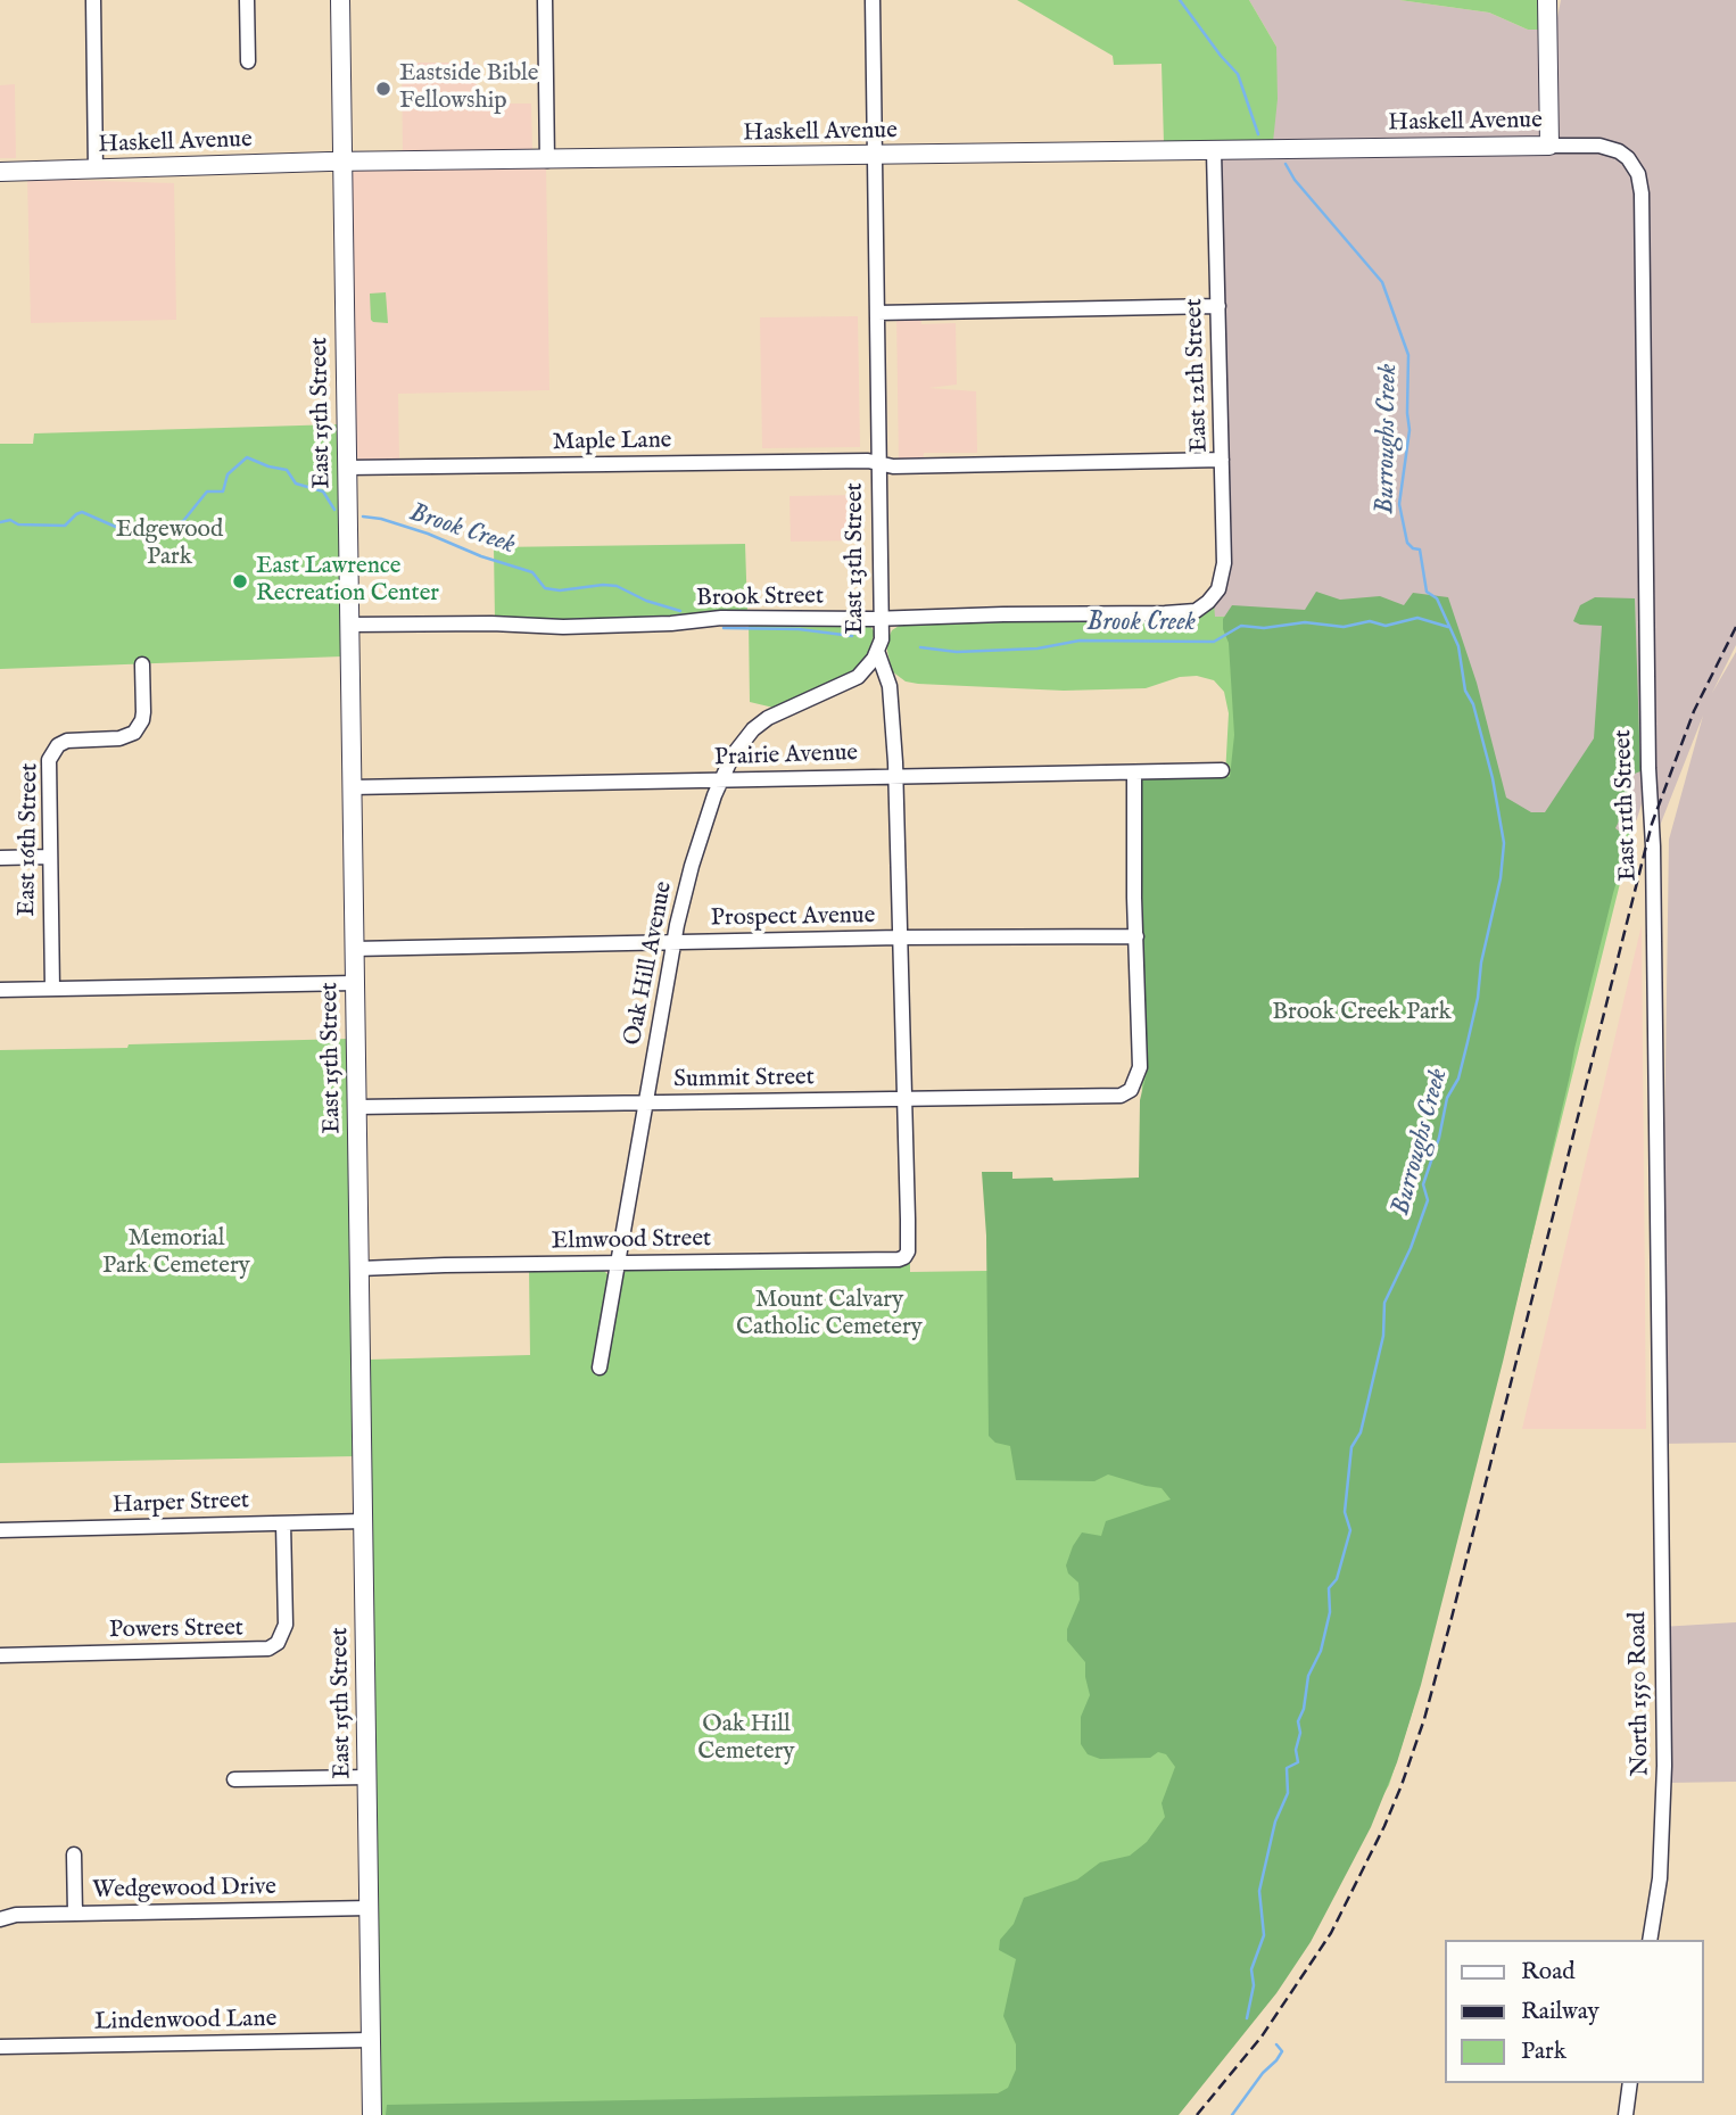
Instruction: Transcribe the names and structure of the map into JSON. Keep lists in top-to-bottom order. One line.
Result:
{"streets":{"main road":["Haskell Avenue","East 15th Street"],"street":["East 12th Street","Maple Lane","East 13th Street","Brook Street","Prairie Avenue","East 11th Street","East 16th Street","Prospect Avenue","Oak Hill Avenue","Summit Street","Elmwood Street","Harper Street","Powers Street","North 1550 Road","Wedgewood Drive","Lindenwood Lane"]},"crossings":[["Haskell Avenue","East 12th Street"],["Haskell Avenue","East 15th Street"],["Haskell Avenue","East 13th Street"],["Haskell Avenue","East 11th Street"],["East 12th Street","Maple Lane"],["East 12th Street","Brook Street"],["East 15th Street","Maple Lane"],["East 15th Street","Brook Street"],["East 15th Street","Prairie Avenue"],["East 15th Street","Prospect Avenue"],["East 15th Street","Summit Street"],["East 15th Street","Elmwood Street"],["East 15th Street","Harper Street"],["East 15th Street","Wedgewood Drive"],["East 15th Street","Lindenwood Lane"],["Maple Lane","East 13th Street"],["East 13th Street","Brook Street"],["East 13th Street","Prairie Avenue"],["East 13th Street","Prospect Avenue"],["East 13th Street","Oak Hill Avenue"],["East 13th Street","Summit Street"],["East 13th Street","Elmwood Street"],["Prairie Avenue","Oak Hill Avenue"],["East 11th Street","North 1550 Road"],["Prospect Avenue","Oak Hill Avenue"],["Prospect Avenue","Summit Street"],["Oak Hill Avenue","Summit Street"],["Oak Hill Avenue","Elmwood Street"],["Harper Street","Powers Street"]],"water":["Burroughs Creek","Brook Creek"],"parks":["Edgewood Park","Brook Creek Park","Memorial Park Cemetery","Mount Calvary Catholic Cemetery","Oak Hill Cemetery"],"places":["Eastside Bible Fellowship","East Lawrence Recreation Center"],"legend":["Road","Railway","Park"]}
